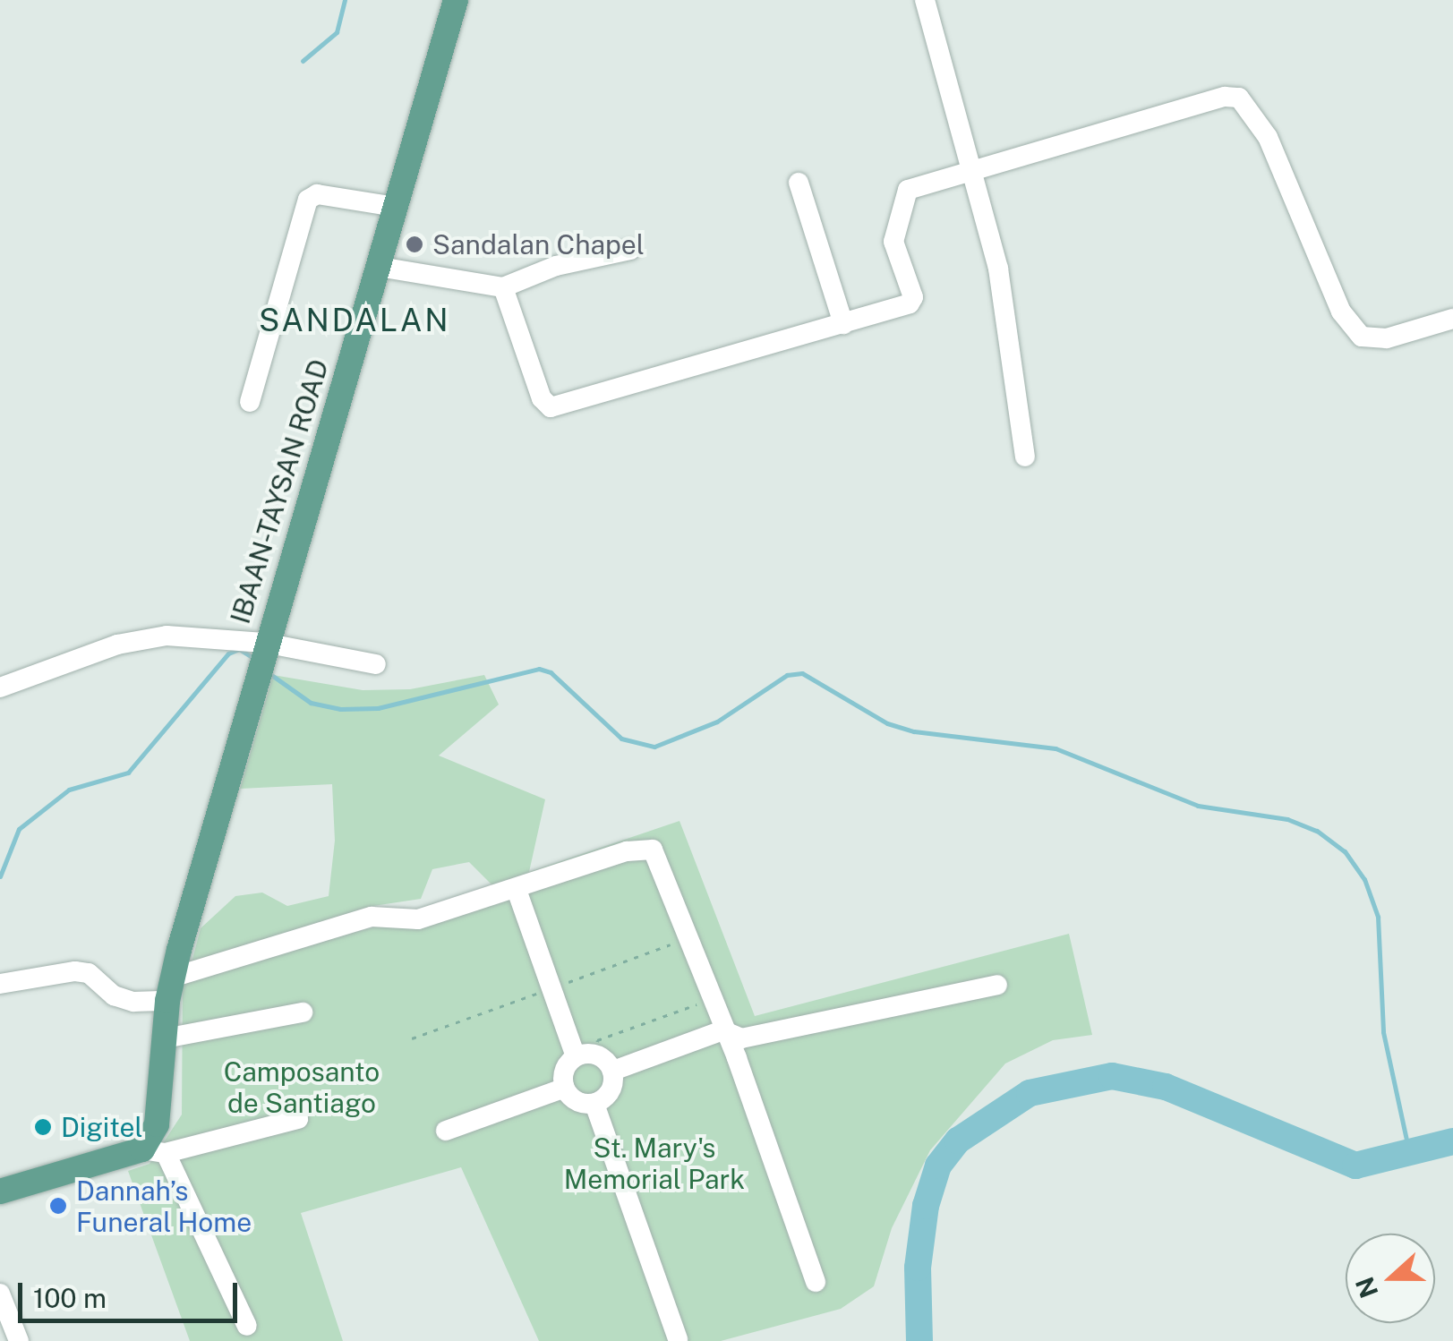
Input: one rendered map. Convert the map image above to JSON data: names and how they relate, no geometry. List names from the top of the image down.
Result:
{
  "streets": {
    "main road": ["IBAAN-TAYSAN ROAD"]
  },
  "districts": ["SANDALAN"],
  "parks": ["Camposanto de Santiago", "St. Mary's Memorial Park"],
  "places": ["Sandalan Chapel", "Digitel", "Dannah’s Funeral Home"],
  "scale_bar": "100 m",
  "north": "left"
}
